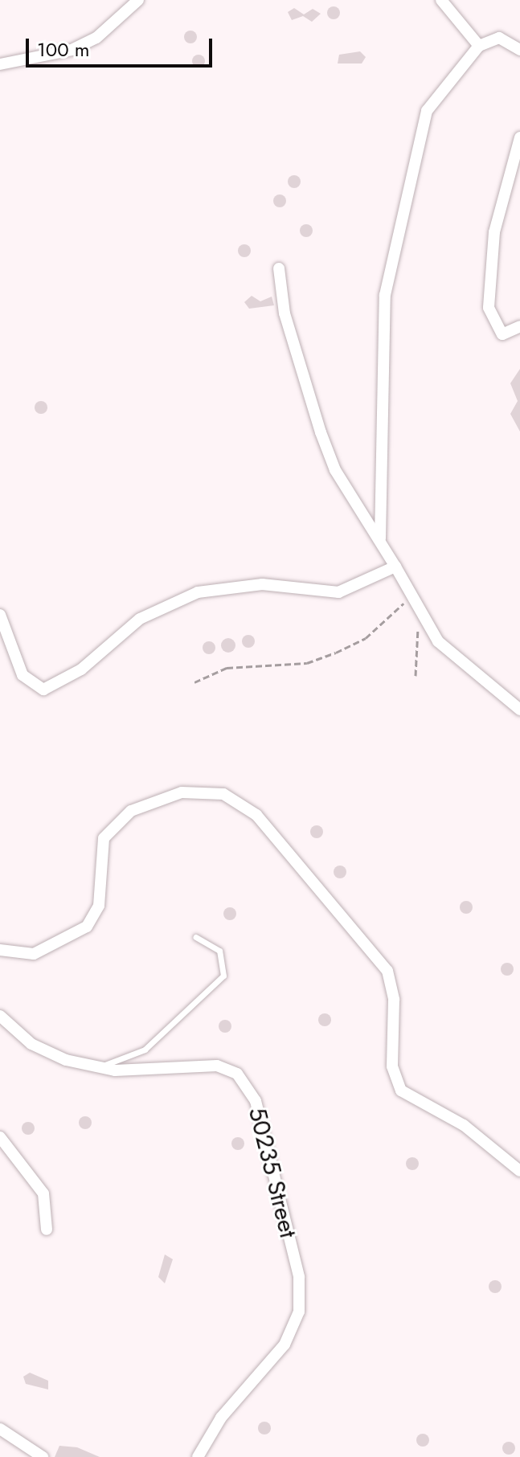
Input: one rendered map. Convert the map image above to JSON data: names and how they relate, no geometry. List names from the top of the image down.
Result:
{
  "streets": {
    "street": ["50235 Street"]
  },
  "scale_bar": "100 m"
}
